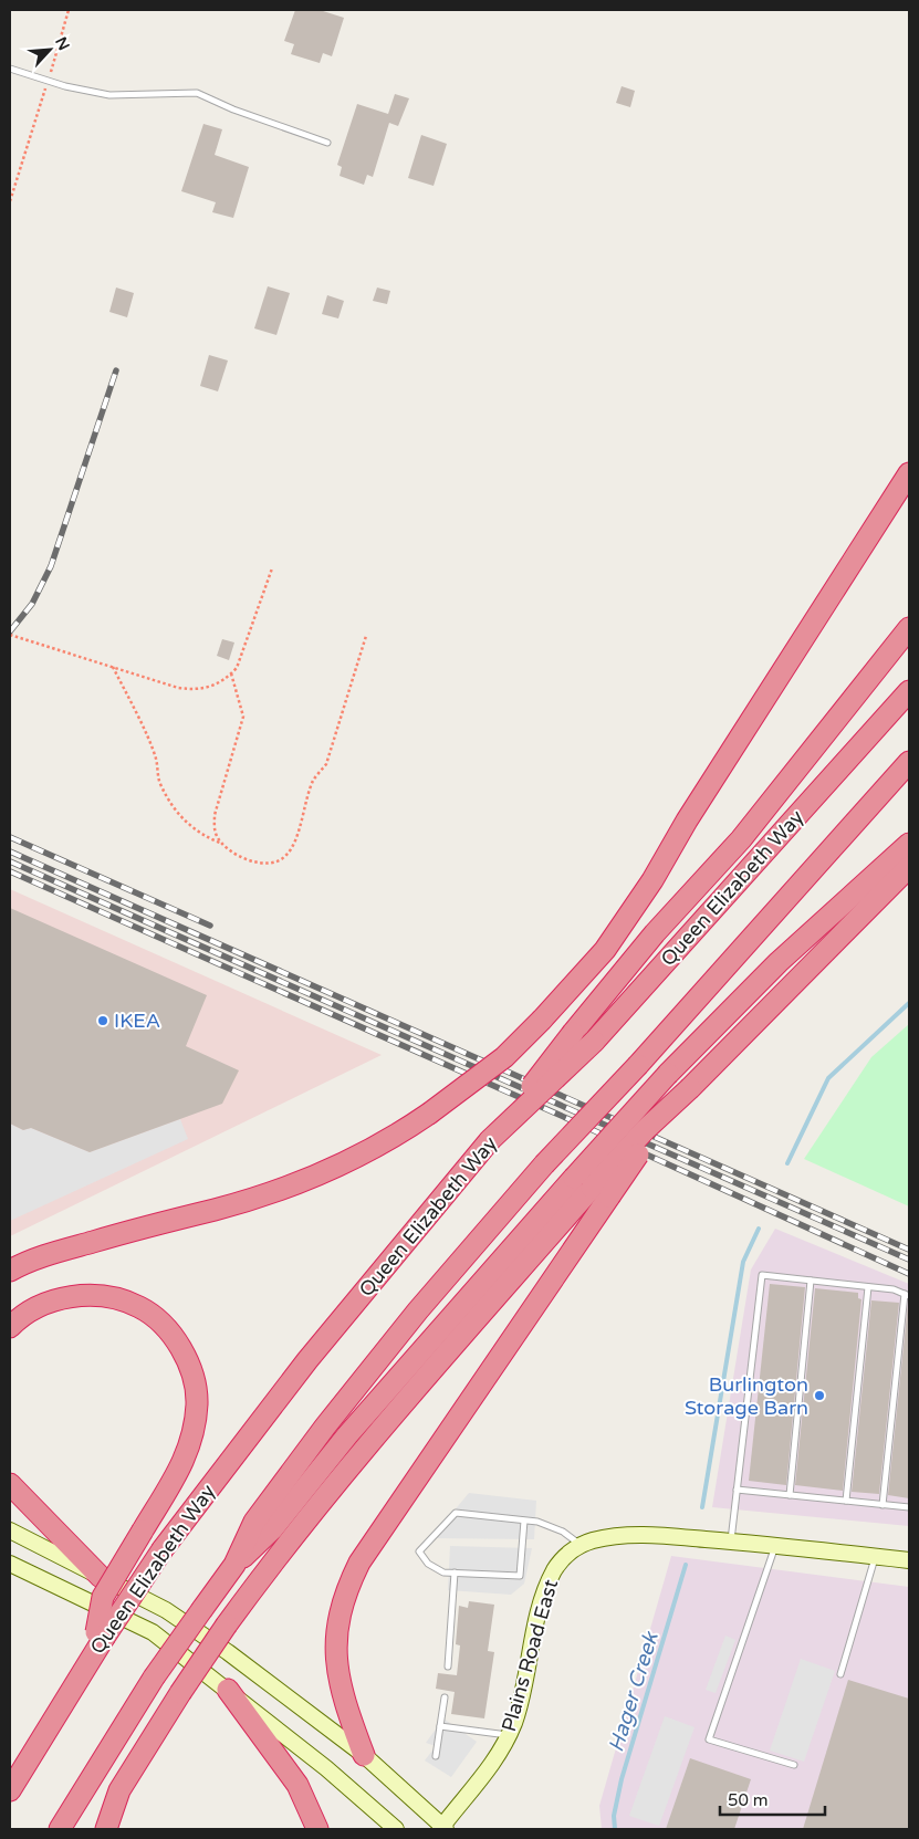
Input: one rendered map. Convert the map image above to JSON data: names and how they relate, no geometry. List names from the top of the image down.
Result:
{
  "streets": {
    "highway": ["Queen Elizabeth Way"],
    "main road": ["Plains Road East"]
  },
  "water": ["Hager Creek"],
  "places": ["IKEA", "Burlington Storage Barn"],
  "scale_bar": "50 m",
  "north": "top right"
}
